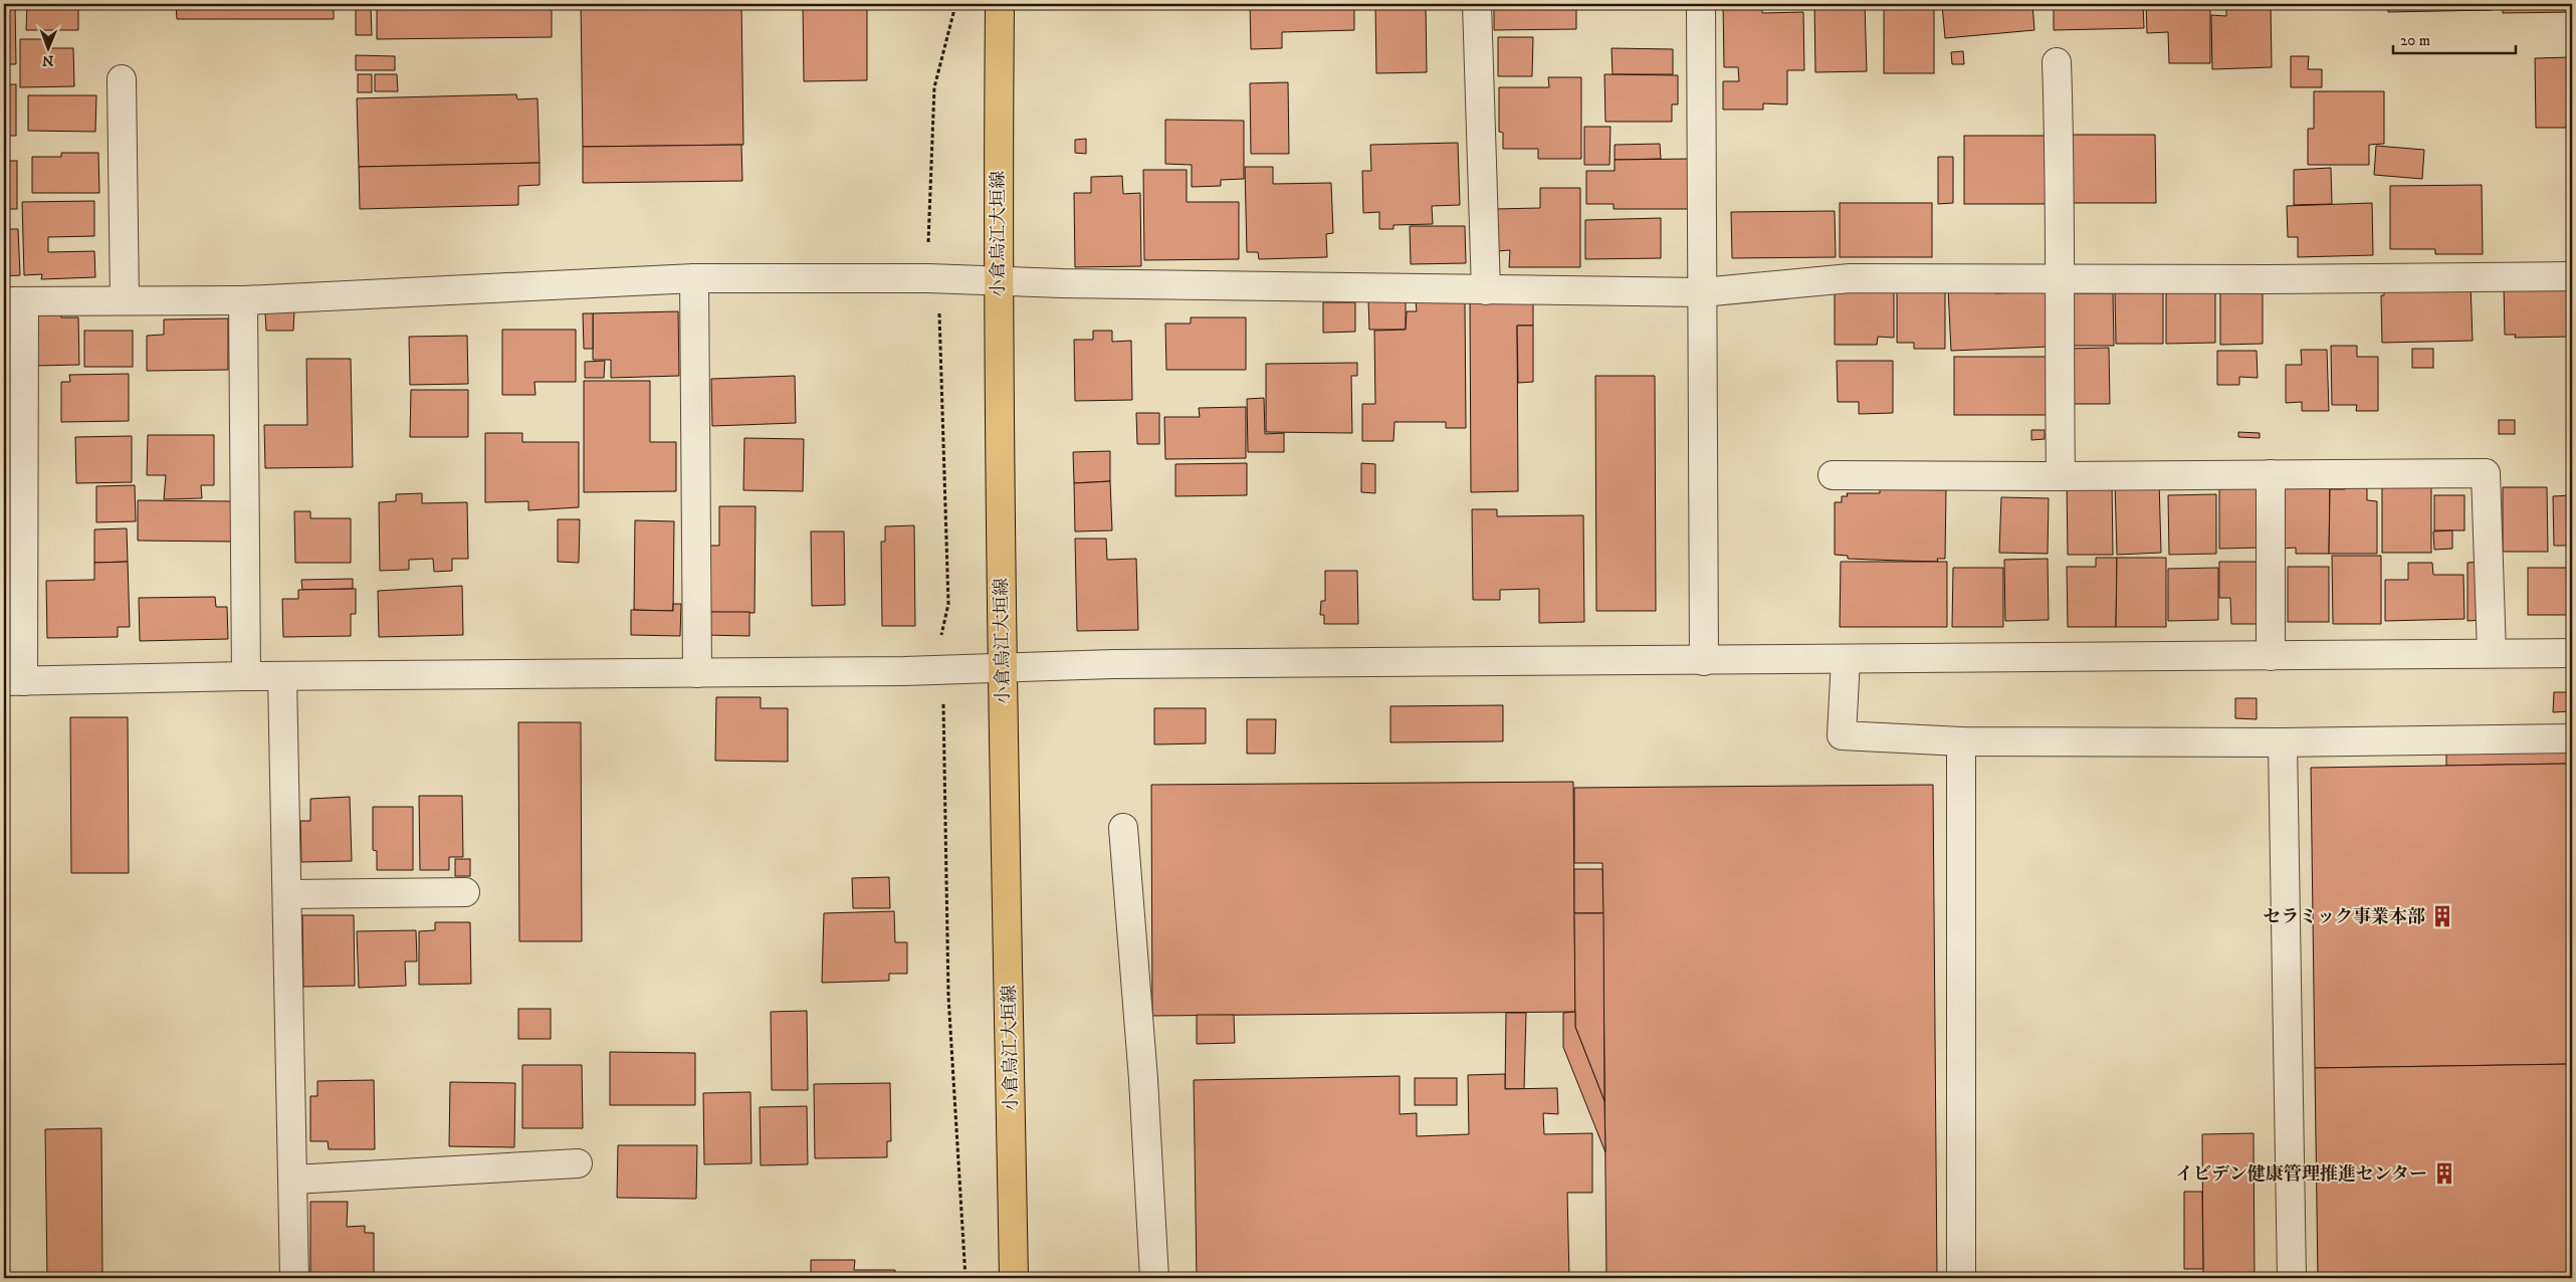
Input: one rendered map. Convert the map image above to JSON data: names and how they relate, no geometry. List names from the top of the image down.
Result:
{
  "streets": {
    "main road": ["小倉烏江大垣線"]
  },
  "places": {
    "building": ["セラミック事業本部", "イビデン健康管理推進センター"]
  },
  "scale_bar": "20 m",
  "north": "bottom"
}
